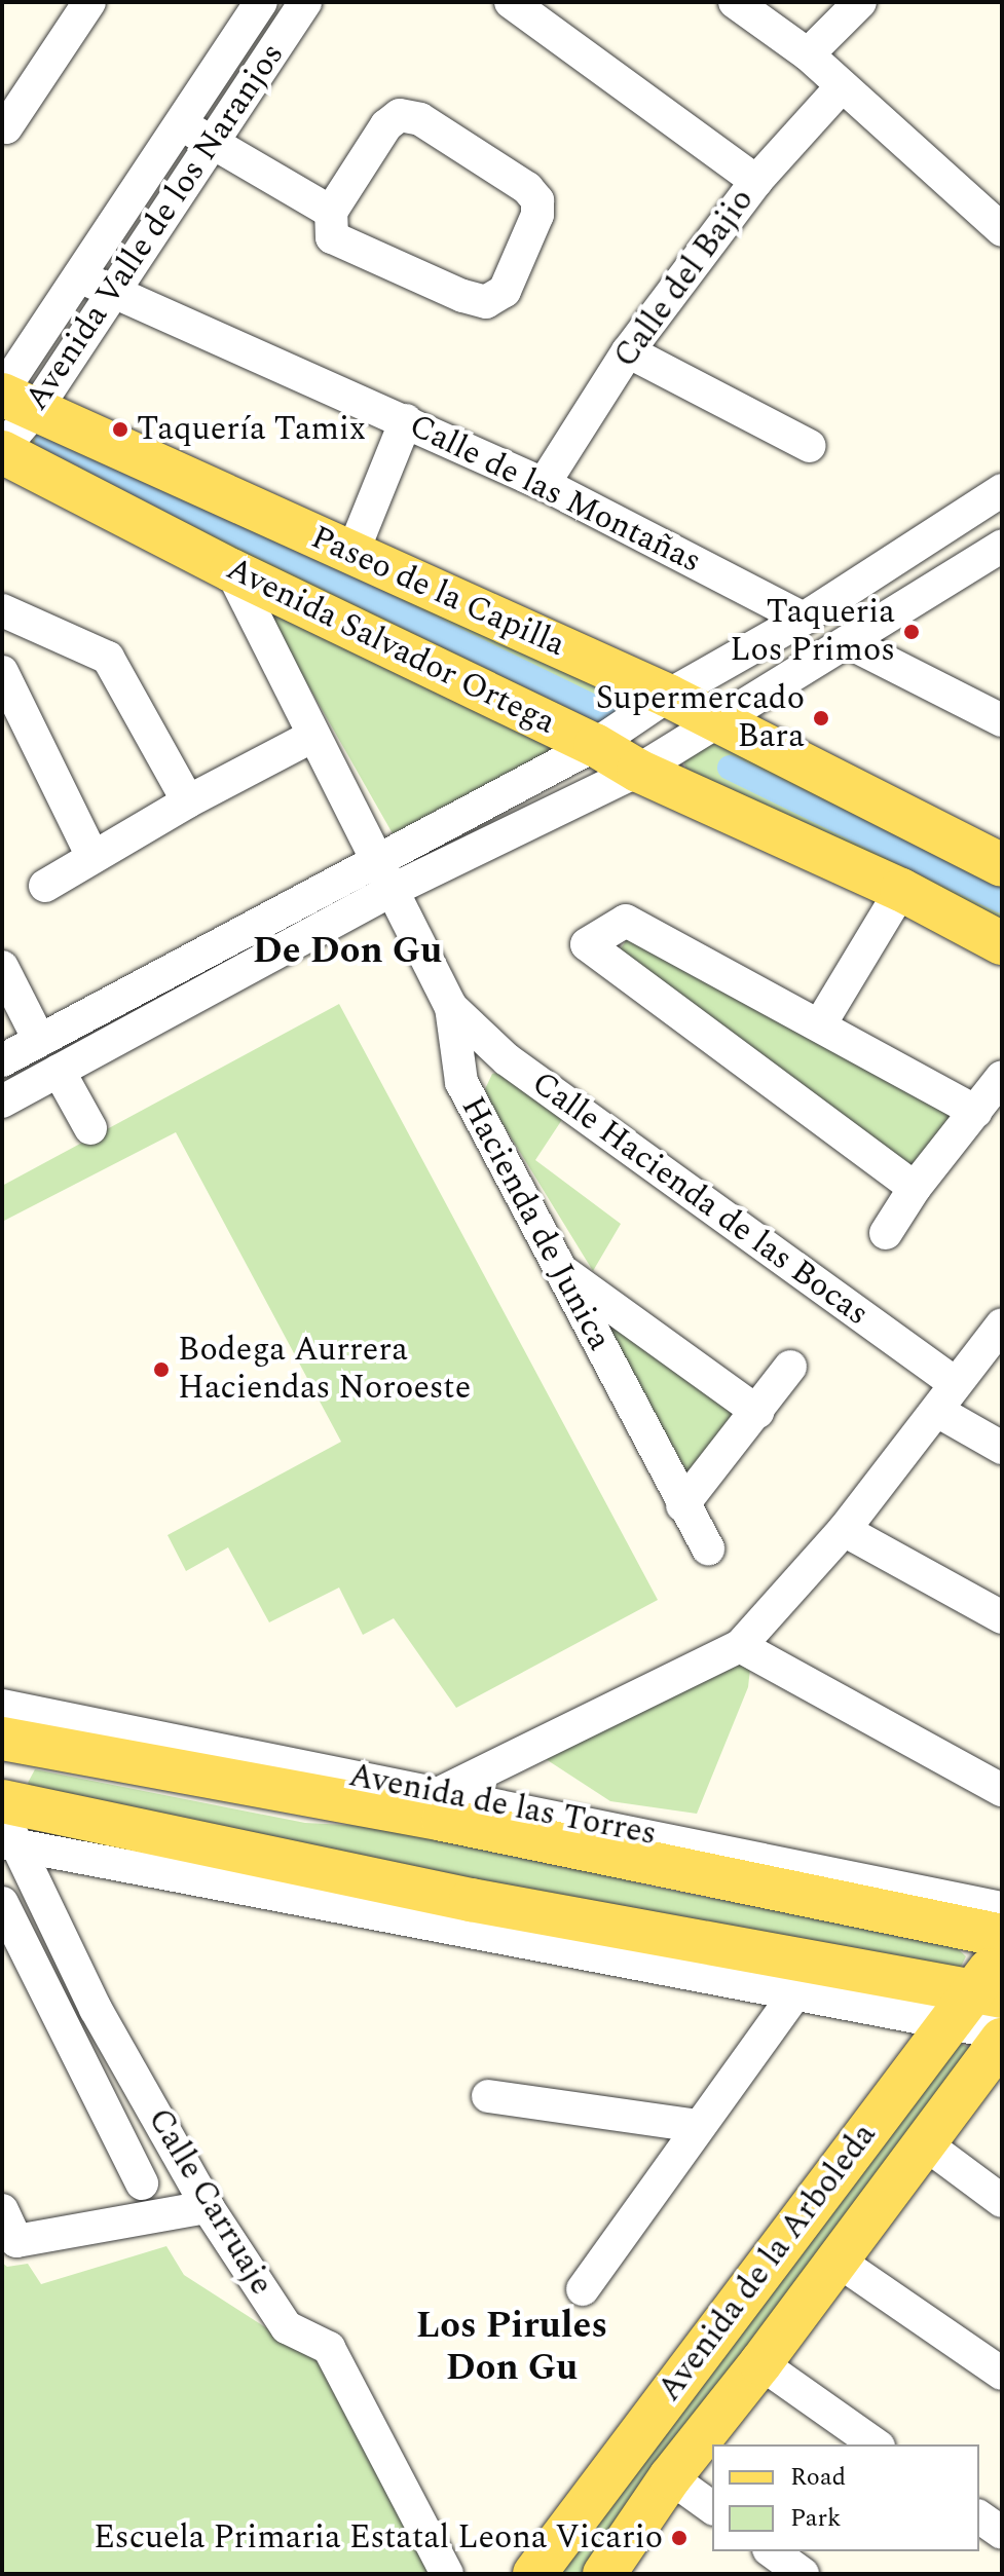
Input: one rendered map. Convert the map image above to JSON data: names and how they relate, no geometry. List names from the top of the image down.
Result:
{
  "streets": {
    "main road": [
      "Paseo de la Capilla",
      "Avenida Salvador Ortega",
      "Avenida de las Torres",
      "Avenida de la Arboleda"
    ],
    "street": [
      "Avenida Valle de los Naranjos",
      "Calle del Bajio",
      "Calle de las Montañas",
      "Calle Hacienda de las Bocas",
      "Hacienda de Junica",
      "Calle Carruaje"
    ]
  },
  "crossings": [
    ["Avenida Valle de los Naranjos", "Calle de las Montañas"],
    ["Avenida Valle de los Naranjos", "Paseo de la Capilla"],
    ["Avenida Valle de los Naranjos", "Avenida Salvador Ortega"],
    ["Calle del Bajio", "Calle de las Montañas"],
    ["Avenida Salvador Ortega", "Hacienda de Junica"],
    ["Calle Hacienda de las Bocas", "Hacienda de Junica"]
  ],
  "districts": ["De Don Gu", "Los Pirules Don Gu"],
  "places": [
    "Taquería Tamix",
    "Taqueria Los Primos",
    "Supermercado Bara",
    "Bodega Aurrera Haciendas Noroeste",
    "Escuela Primaria Estatal Leona Vicario"
  ],
  "legend": ["Road", "Park"]
}
